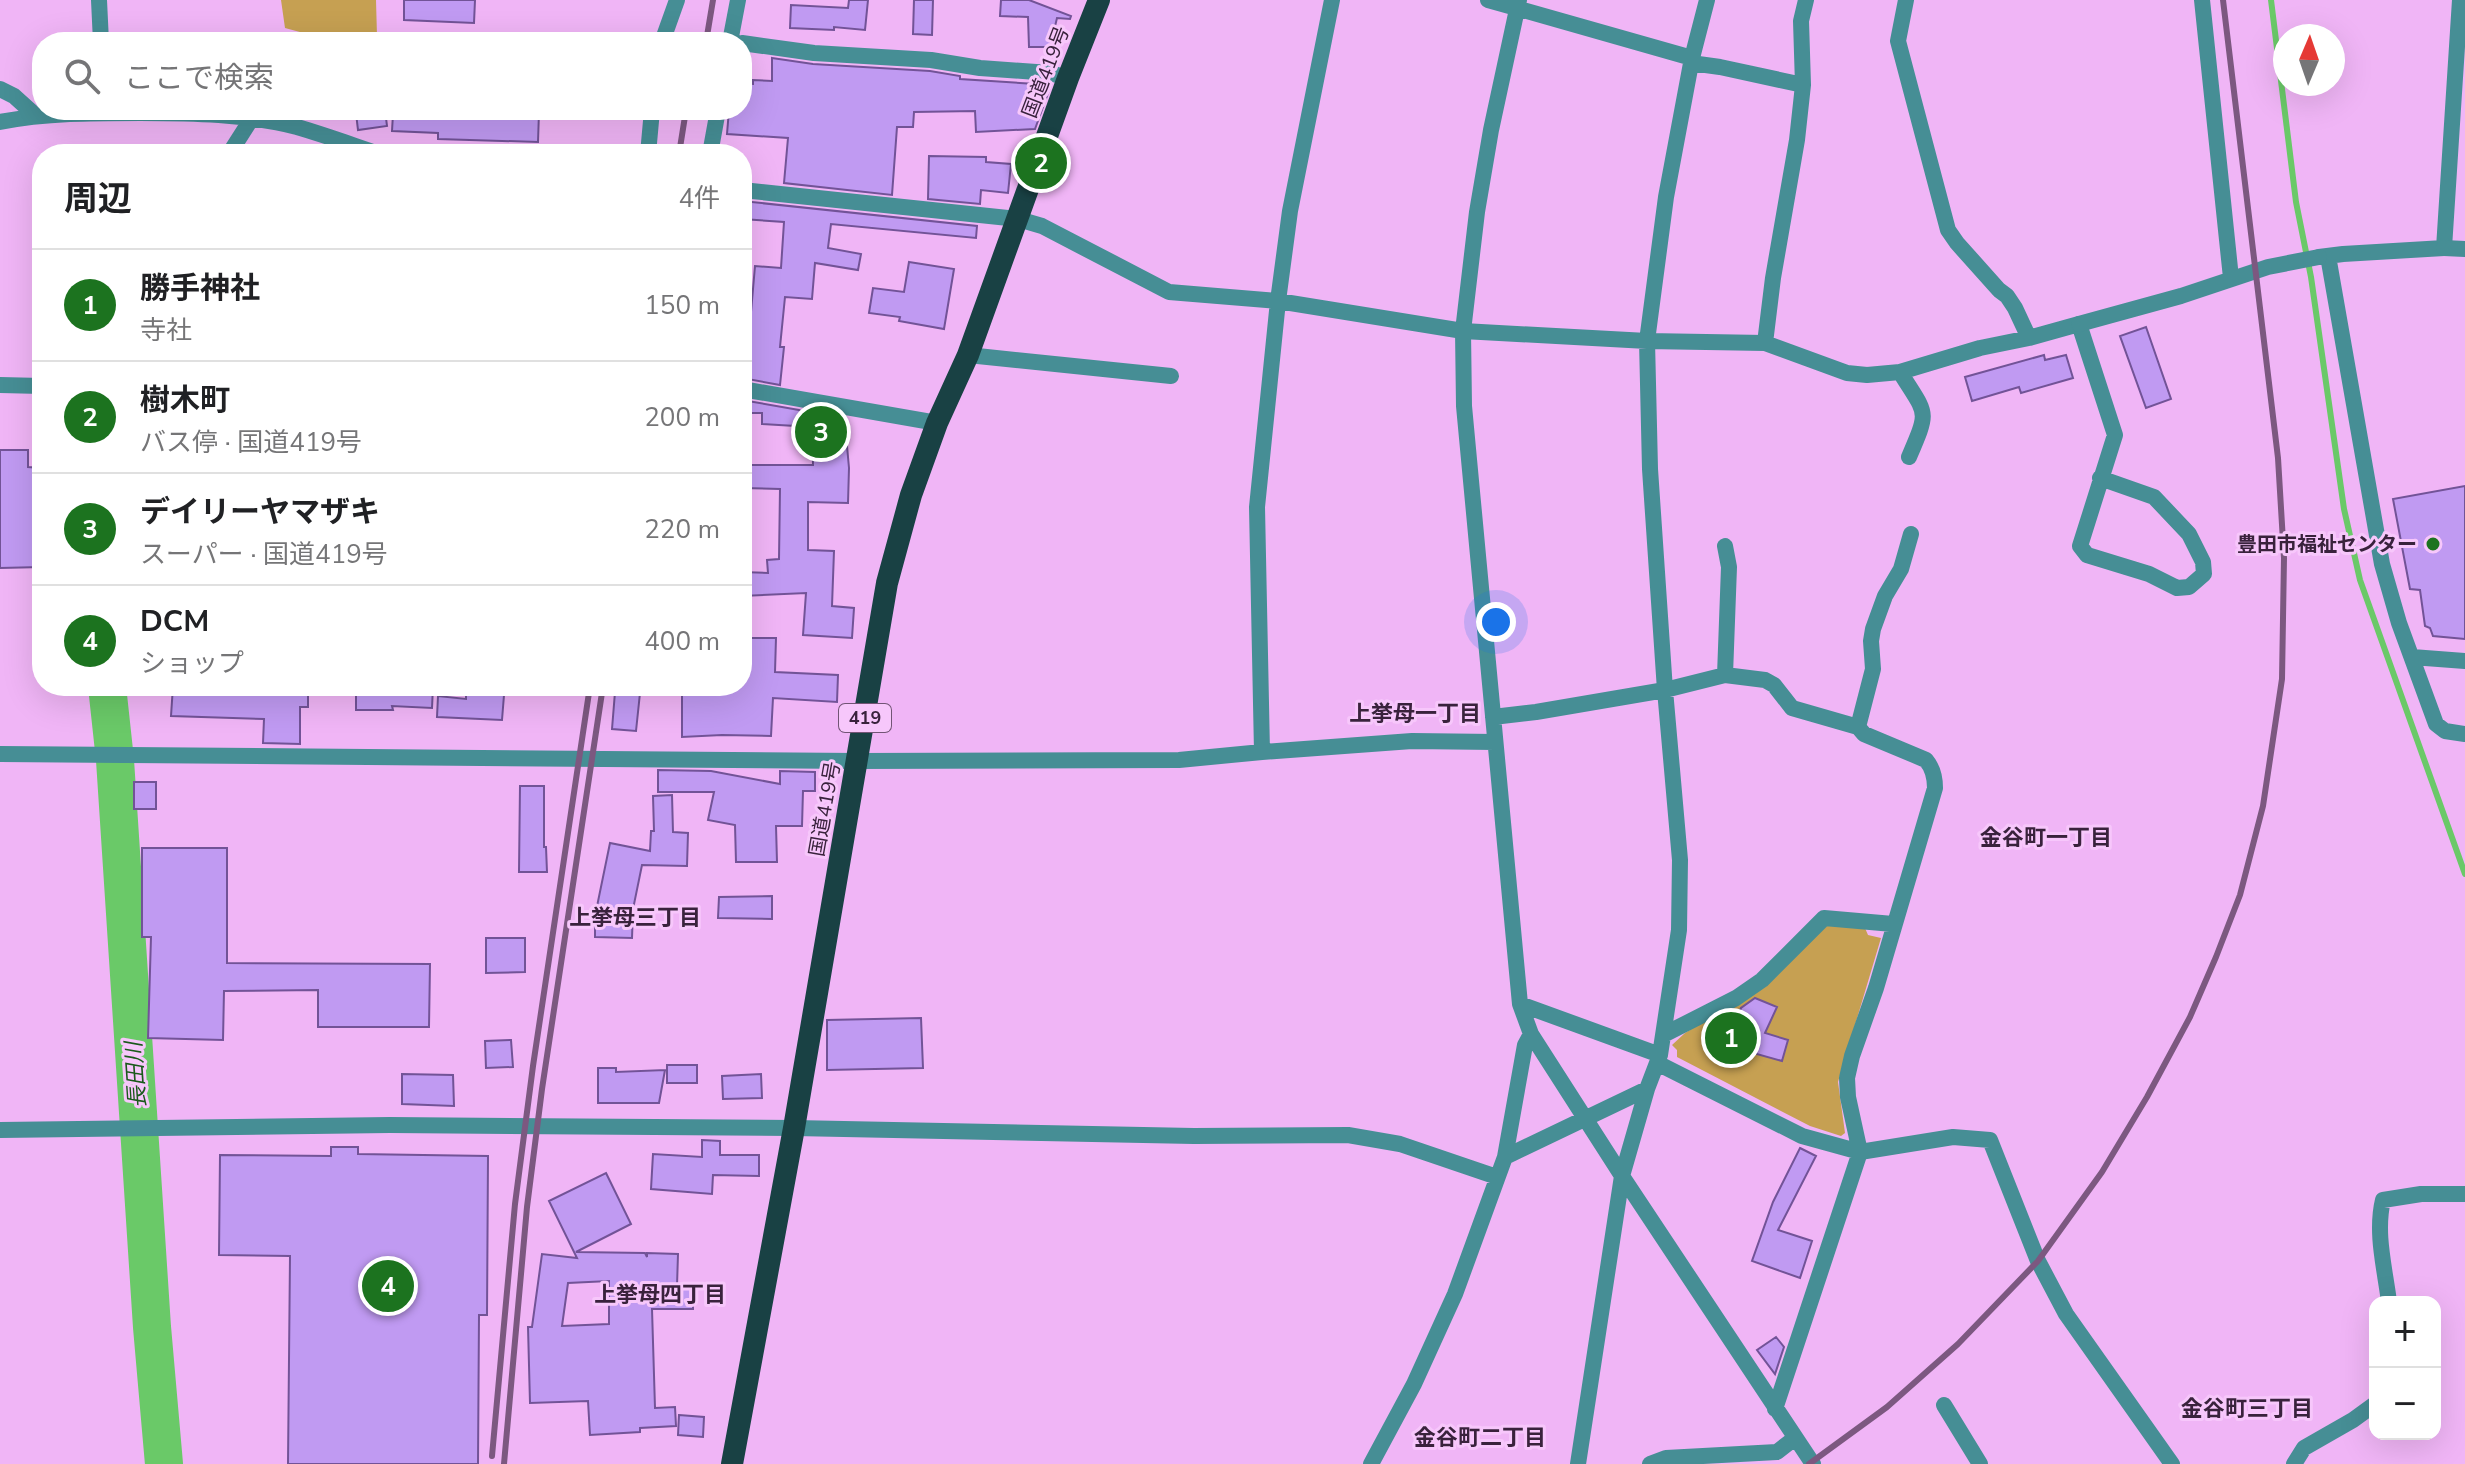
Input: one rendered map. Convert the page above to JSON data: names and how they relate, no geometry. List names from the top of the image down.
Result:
{
  "streets": {
    "highway": ["国道419号", "419"]
  },
  "districts": [
    "上挙母一丁目",
    "金谷町一丁目",
    "上挙母三丁目",
    "上挙母四丁目",
    "金谷町三丁目",
    "金谷町二丁目"
  ],
  "water": ["長田川"],
  "places": ["豊田市福祉センター"],
  "north": "top",
  "page": {
    "search": "ここで検索",
    "pins": [
      "2",
      "3",
      "1",
      "4"
    ],
    "heading": ["周辺", "4件"],
    "list": [
      {
        "mark": "1",
        "name": "勝手神社",
        "note": "寺社",
        "value": "150 m"
      },
      {
        "mark": "2",
        "name": "樹木町",
        "note": "バス停 · 国道419号",
        "value": "200 m"
      },
      {
        "mark": "3",
        "name": "デイリーヤマザキ",
        "note": "スーパー · 国道419号",
        "value": "220 m"
      },
      {
        "mark": "4",
        "name": "DCM",
        "note": "ショップ",
        "value": "400 m"
      }
    ],
    "map_buttons": ["+", "−"]
  }
}
